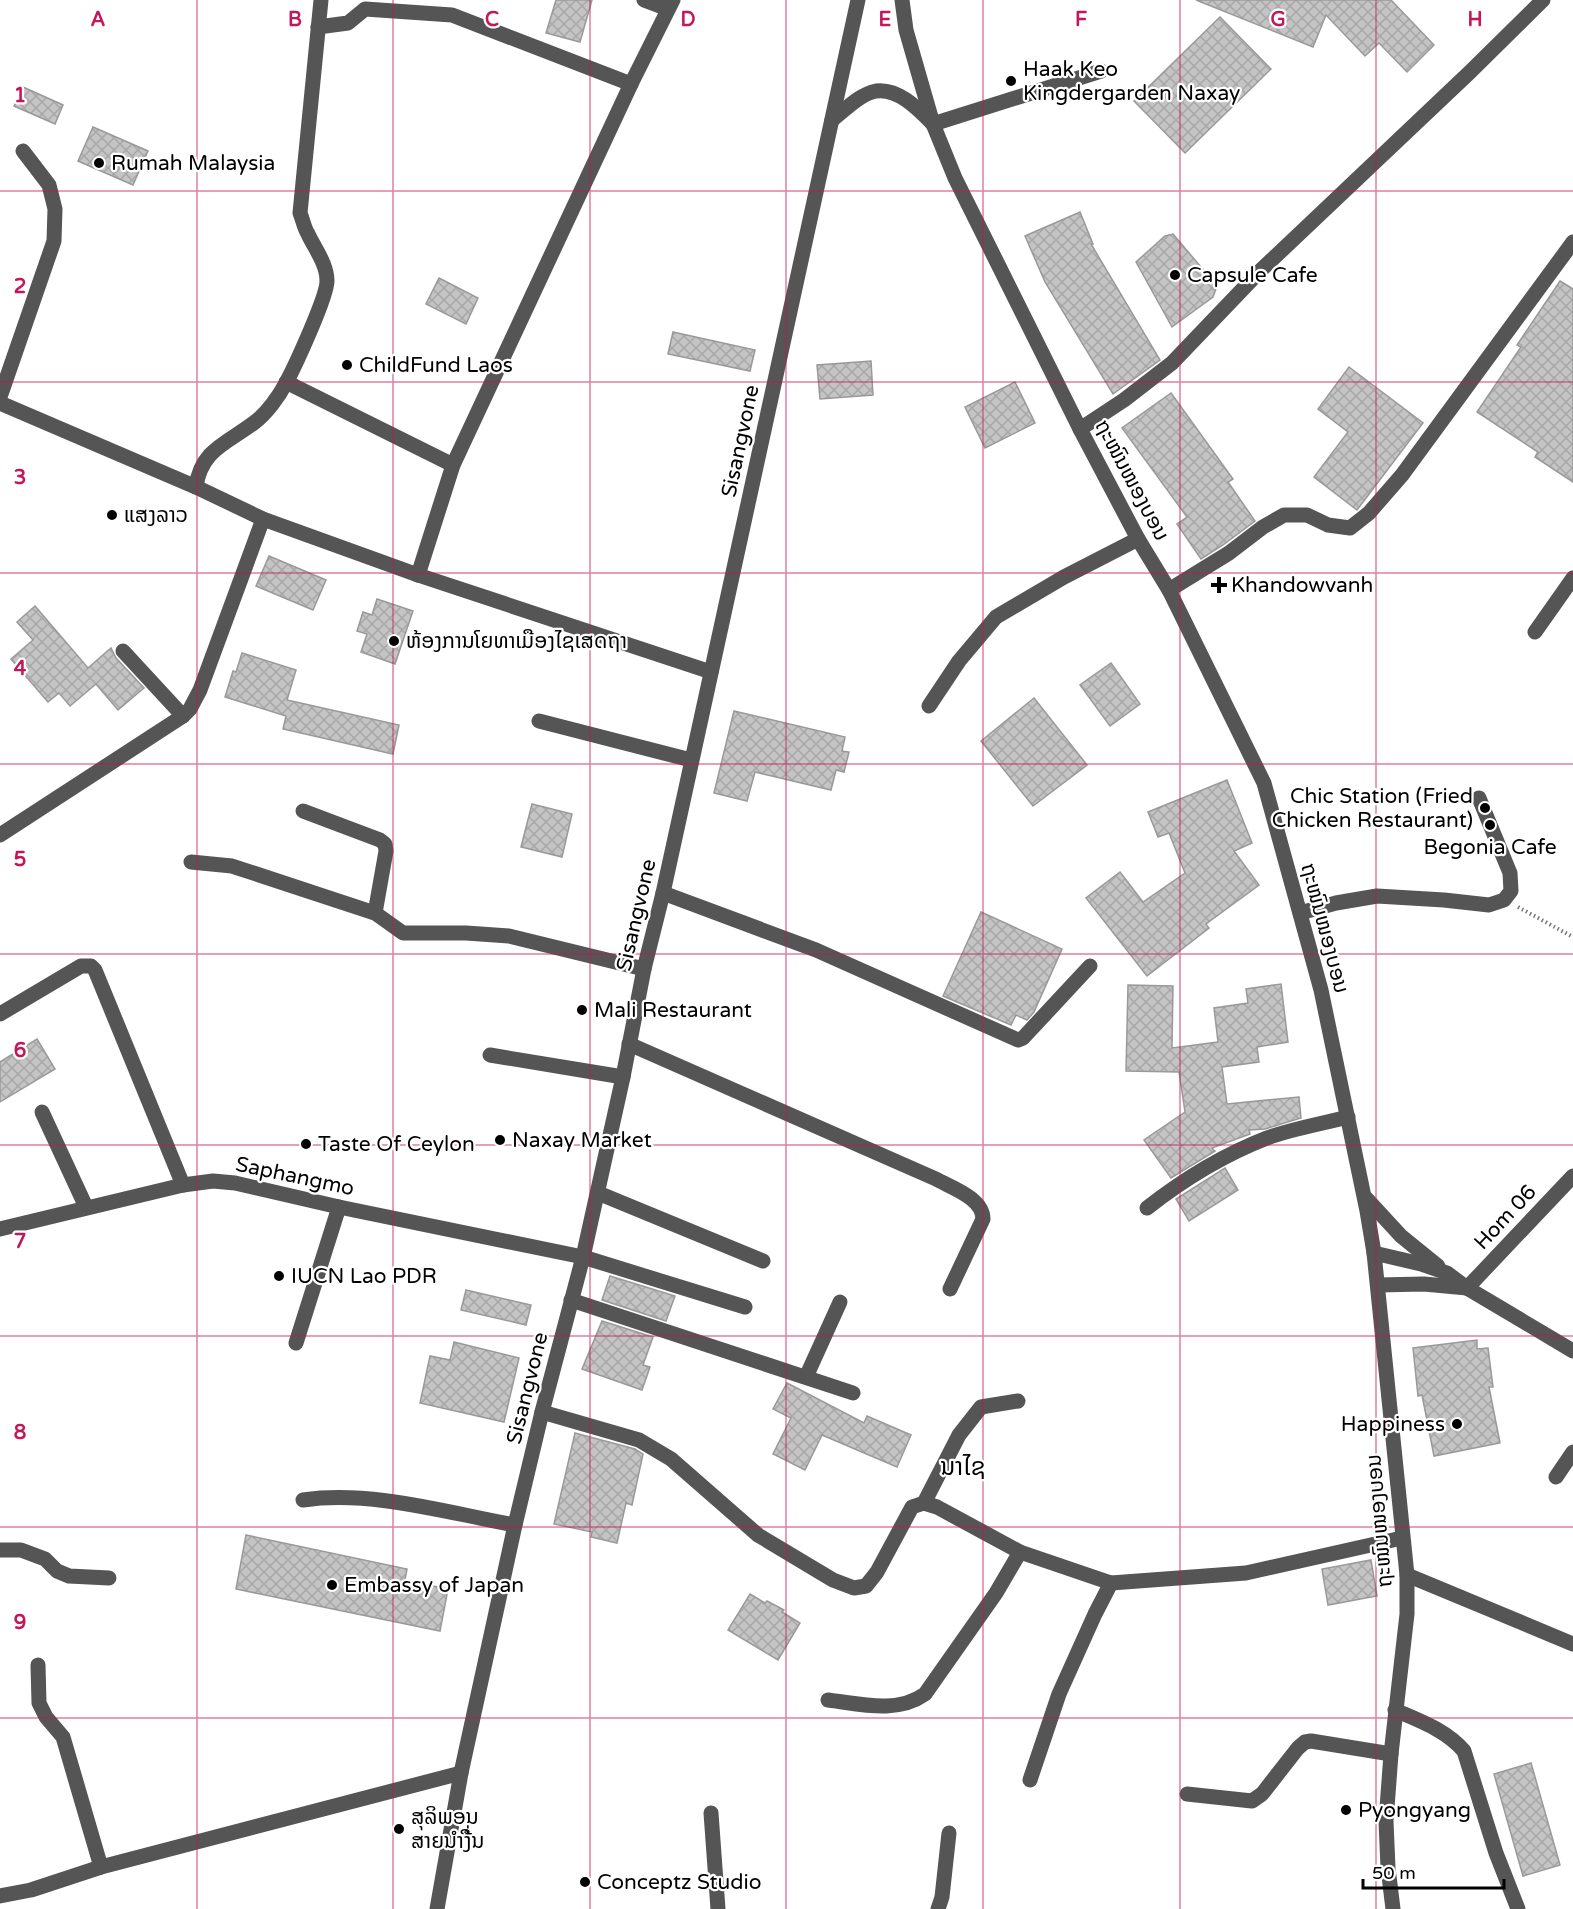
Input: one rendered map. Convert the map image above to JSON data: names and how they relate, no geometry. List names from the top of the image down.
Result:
{
  "streets": {
    "street": [
      "Sisangvone",
      "ຖະໜົນໜອງບອນ",
      "Saphangmo",
      "Hom 06"
    ]
  },
  "crossings": [
    ["Sisangvone", "Saphangmo"]
  ],
  "districts": ["ນາໄຊ"],
  "places": {
    "other": [
      "Haak Keo Kingdergarden Naxay",
      "Rumah Malaysia",
      "Capsule Cafe",
      "ChildFund Laos",
      "ແສງລາວ",
      "ຫ້ອງການໂຍທາເມືອງໄຊເສດຖາ",
      "Chic Station (Fried Chicken Restaurant)",
      "Begonia Cafe",
      "Mali Restaurant",
      "Naxay Market",
      "Taste Of Ceylon",
      "IUCN Lao PDR",
      "Happiness",
      "Embassy of Japan",
      "Pyongyang",
      "ສຸລິພອນ ສາຍນຳ້ງື່ນ",
      "Conceptz Studio"
    ],
    "health": ["Khandowvanh"]
  },
  "scale_bar": "50 m",
  "grid": {
    "columns": [
      "A",
      "B",
      "C",
      "D",
      "E",
      "F",
      "G",
      "H"
    ],
    "rows": [
      "1",
      "2",
      "3",
      "4",
      "5",
      "6",
      "7",
      "8",
      "9"
    ]
  }
}
